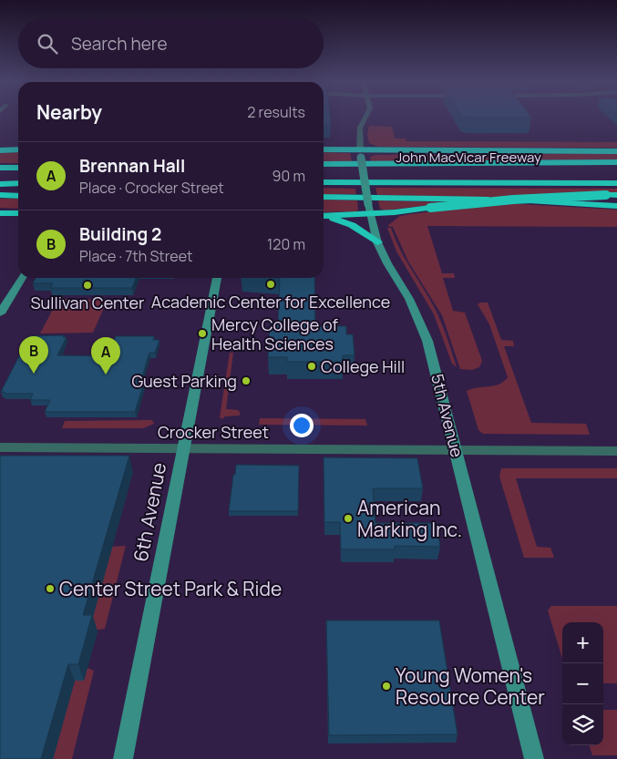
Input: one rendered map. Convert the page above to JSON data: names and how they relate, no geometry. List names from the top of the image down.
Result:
{
  "streets": {
    "highway": ["John MacVicar Freeway"],
    "street": ["5th Avenue", "Crocker Street", "6th Avenue"]
  },
  "crossings": [
    ["5th Avenue", "Crocker Street"],
    ["Crocker Street", "6th Avenue"]
  ],
  "places": [
    "Academic Center for Excellence",
    "Sullivan Center",
    "Mercy College of Health Sciences",
    "College Hill",
    "Guest Parking",
    "American Marking Inc.",
    "Center Street Park & Ride",
    "Young Women's Resource Center"
  ],
  "page": {
    "search": "Search here",
    "heading": ["Nearby", "2 results"],
    "list": [
      {
        "mark": "A",
        "name": "Brennan Hall",
        "note": "Place · Crocker Street",
        "value": "90 m"
      },
      {
        "mark": "B",
        "name": "Building 2",
        "note": "Place · 7th Street",
        "value": "120 m"
      }
    ],
    "pins": ["B", "A"],
    "map_buttons": ["+", "−"]
  }
}
